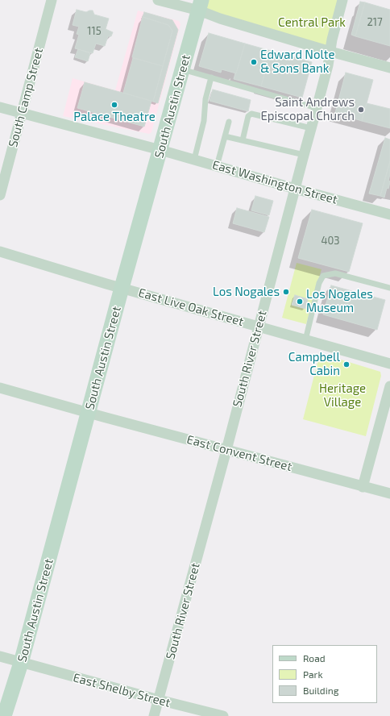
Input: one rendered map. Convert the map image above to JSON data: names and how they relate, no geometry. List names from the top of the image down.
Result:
{
  "streets": {
    "main road": ["South Austin Street"],
    "street": [
      "South Camp Street",
      "East Washington Street",
      "East Live Oak Street",
      "South River Street",
      "East Convent Street",
      "East Shelby Street"
    ]
  },
  "crossings": [
    ["South Camp Street", "East Washington Street"],
    ["South Austin Street", "East Washington Street"],
    ["South Austin Street", "East Live Oak Street"],
    ["South Austin Street", "East Convent Street"],
    ["South Austin Street", "East Shelby Street"],
    ["East Washington Street", "South River Street"],
    ["East Live Oak Street", "South River Street"],
    ["South River Street", "East Convent Street"],
    ["South River Street", "East Shelby Street"]
  ],
  "parks": ["Central Park", "Heritage Village"],
  "places": [
    "Edward Nolte & Sons Bank",
    "Palace Theatre",
    "Saint Andrews Episcopal Church",
    "Los Nogales",
    "Los Nogales Museum",
    "Campbell Cabin"
  ],
  "house_numbers": ["217", "115", "403"],
  "legend": ["Road", "Park", "Building"]
}
